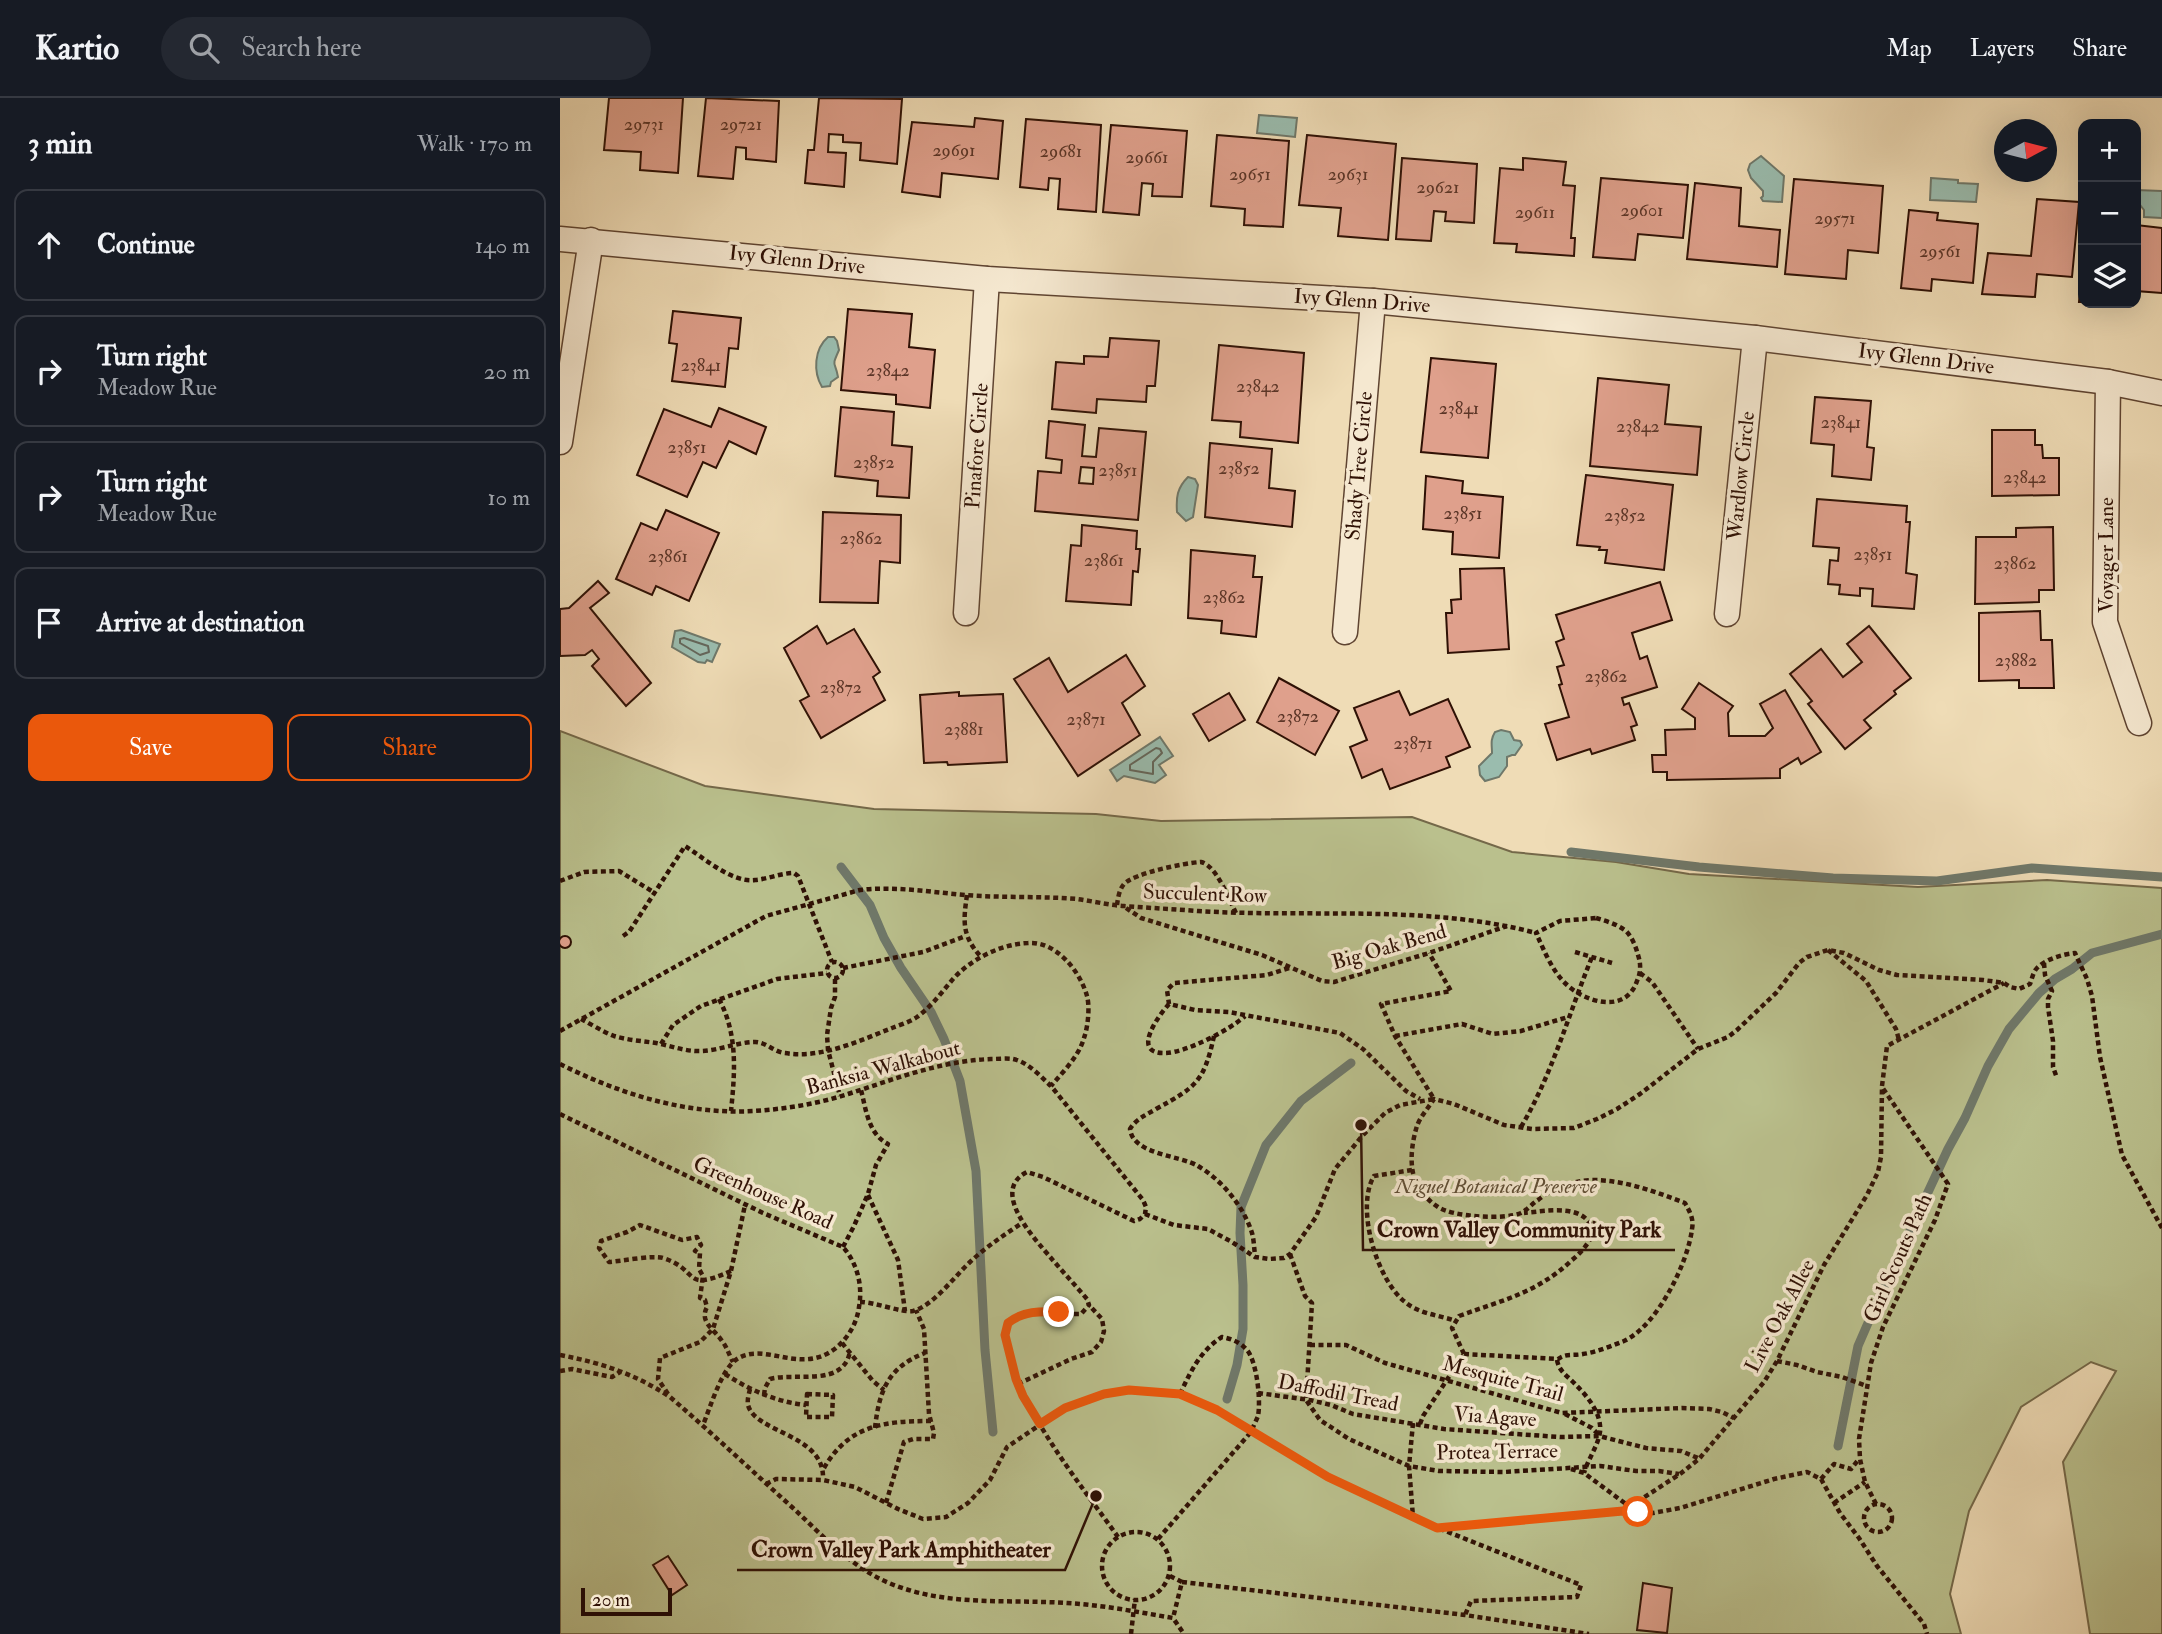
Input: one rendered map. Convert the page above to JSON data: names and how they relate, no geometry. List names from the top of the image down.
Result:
{
  "streets": {
    "street": [
      "Ivy Glenn Drive",
      "Pinafore Circle",
      "Shady Tree Circle",
      "Wardlow Circle",
      "Voyager Lane"
    ],
    "path": [
      "Succulent Row",
      "Big Oak Bend",
      "Banksia Walkabout",
      "Greenhouse Road",
      "Girl Scouts Path",
      "Live Oak Allee",
      "Mesquite Trail",
      "Daffodil Tread",
      "Via Agave",
      "Protea Terrace"
    ]
  },
  "crossings": [
    ["Ivy Glenn Drive", "Pinafore Circle"],
    ["Ivy Glenn Drive", "Shady Tree Circle"],
    ["Ivy Glenn Drive", "Wardlow Circle"],
    ["Ivy Glenn Drive", "Voyager Lane"],
    ["Succulent Row", "Big Oak Bend"],
    ["Girl Scouts Path", "Live Oak Allee"],
    ["Live Oak Allee", "Mesquite Trail"],
    ["Live Oak Allee", "Via Agave"],
    ["Live Oak Allee", "Protea Terrace"],
    ["Daffodil Tread", "Via Agave"],
    ["Daffodil Tread", "Protea Terrace"]
  ],
  "parks": ["Niguel Botanical Preserve"],
  "places": ["Crown Valley Community Park", "Crown Valley Park Amphitheater"],
  "house_numbers": [
    "29731",
    "29721",
    "29691",
    "29681",
    "29661",
    "29651",
    "29631",
    "29621",
    "29601",
    "29611",
    "29571",
    "29561",
    "23841",
    "23842",
    "23842",
    "23841",
    "23841",
    "23842",
    "23851",
    "23852",
    "23852",
    "23851",
    "23842",
    "23851",
    "23852",
    "23862",
    "23851",
    "23861",
    "23861",
    "23862",
    "23862",
    "23882",
    "23862",
    "23872",
    "23872",
    "23871",
    "23881",
    "23871"
  ],
  "scale_bar": "20 m",
  "north": "right",
  "page": {
    "header": "Kartio",
    "search": "Search here",
    "nav": ["Map", "Layers", "Share"],
    "heading": ["3 min", "Walk · 170 m"],
    "map_buttons": ["+", "−"],
    "list": [
      ["Continue", "140 m"],
      ["Turn right", "Meadow Rue", "20 m"],
      ["Turn right", "Meadow Rue", "10 m"],
      "Arrive at destination"
    ],
    "buttons": ["Save", "Share"],
    "scale": "20 m"
  }
}
